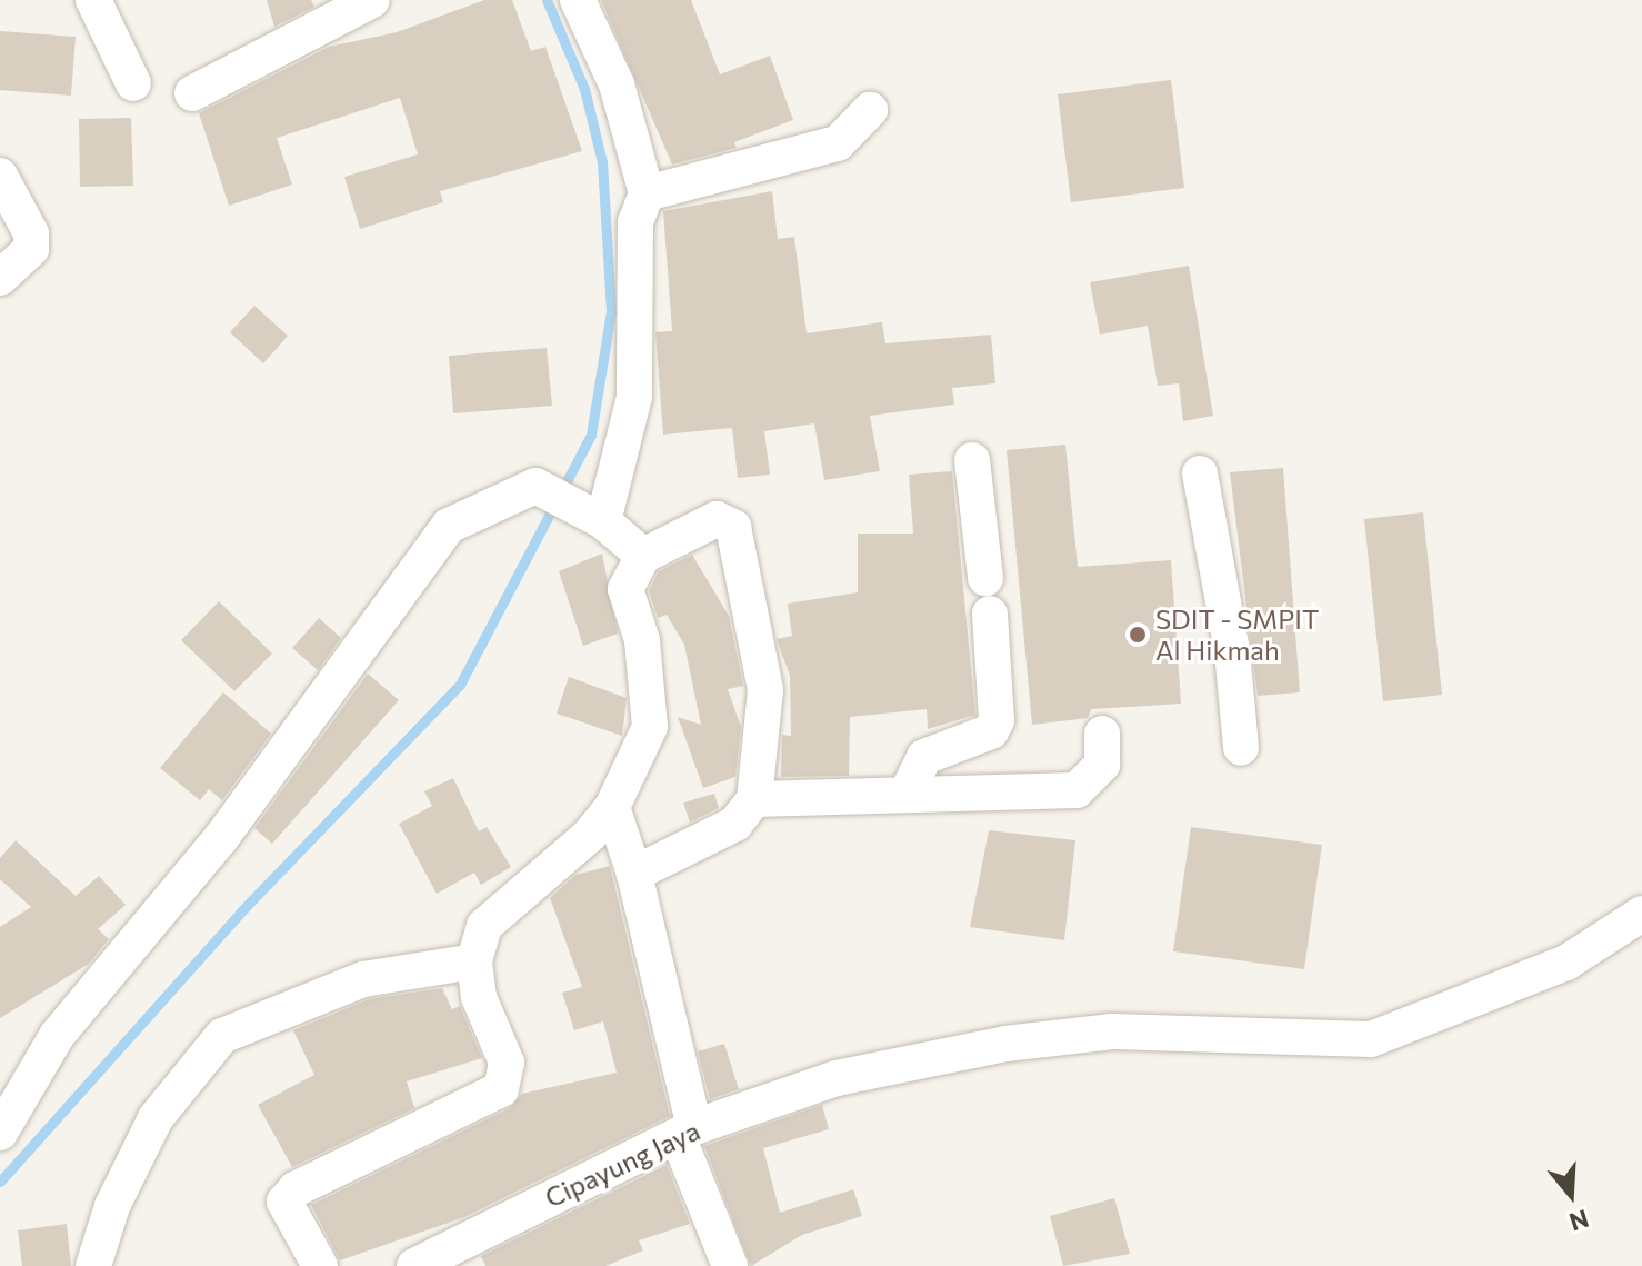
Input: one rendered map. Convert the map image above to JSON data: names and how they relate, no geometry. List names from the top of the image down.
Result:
{
  "streets": {
    "street": ["Cipayung Jaya"]
  },
  "places": ["SDIT - SMPIT Al Hikmah"],
  "north": "bottom"
}
